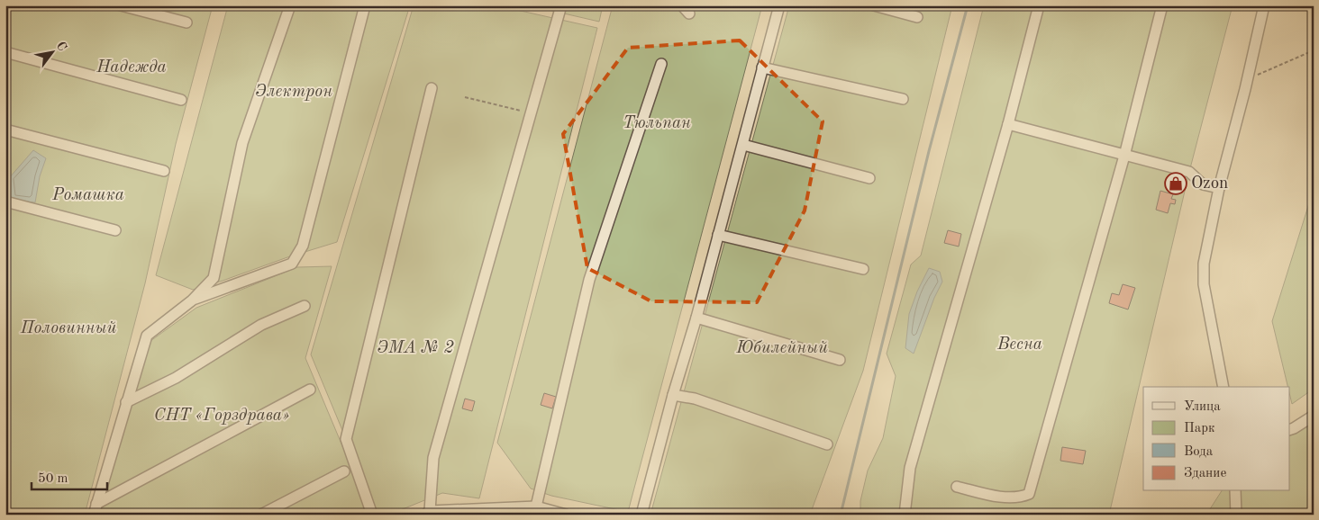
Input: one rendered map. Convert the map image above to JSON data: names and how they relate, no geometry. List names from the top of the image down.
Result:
{
  "parks": [
    "Надежда",
    "Электрон",
    "Тюльпан",
    "Ромашка",
    "Половинный",
    "Весна",
    "ЭМА № 2",
    "Юбилейный",
    "СНТ «Горздрава»"
  ],
  "places": {
    "shop": ["Ozon"]
  },
  "legend": [
    "Улица",
    "Парк",
    "Вода",
    "Здание"
  ],
  "scale_bar": "50 m",
  "north": "top right"
}
